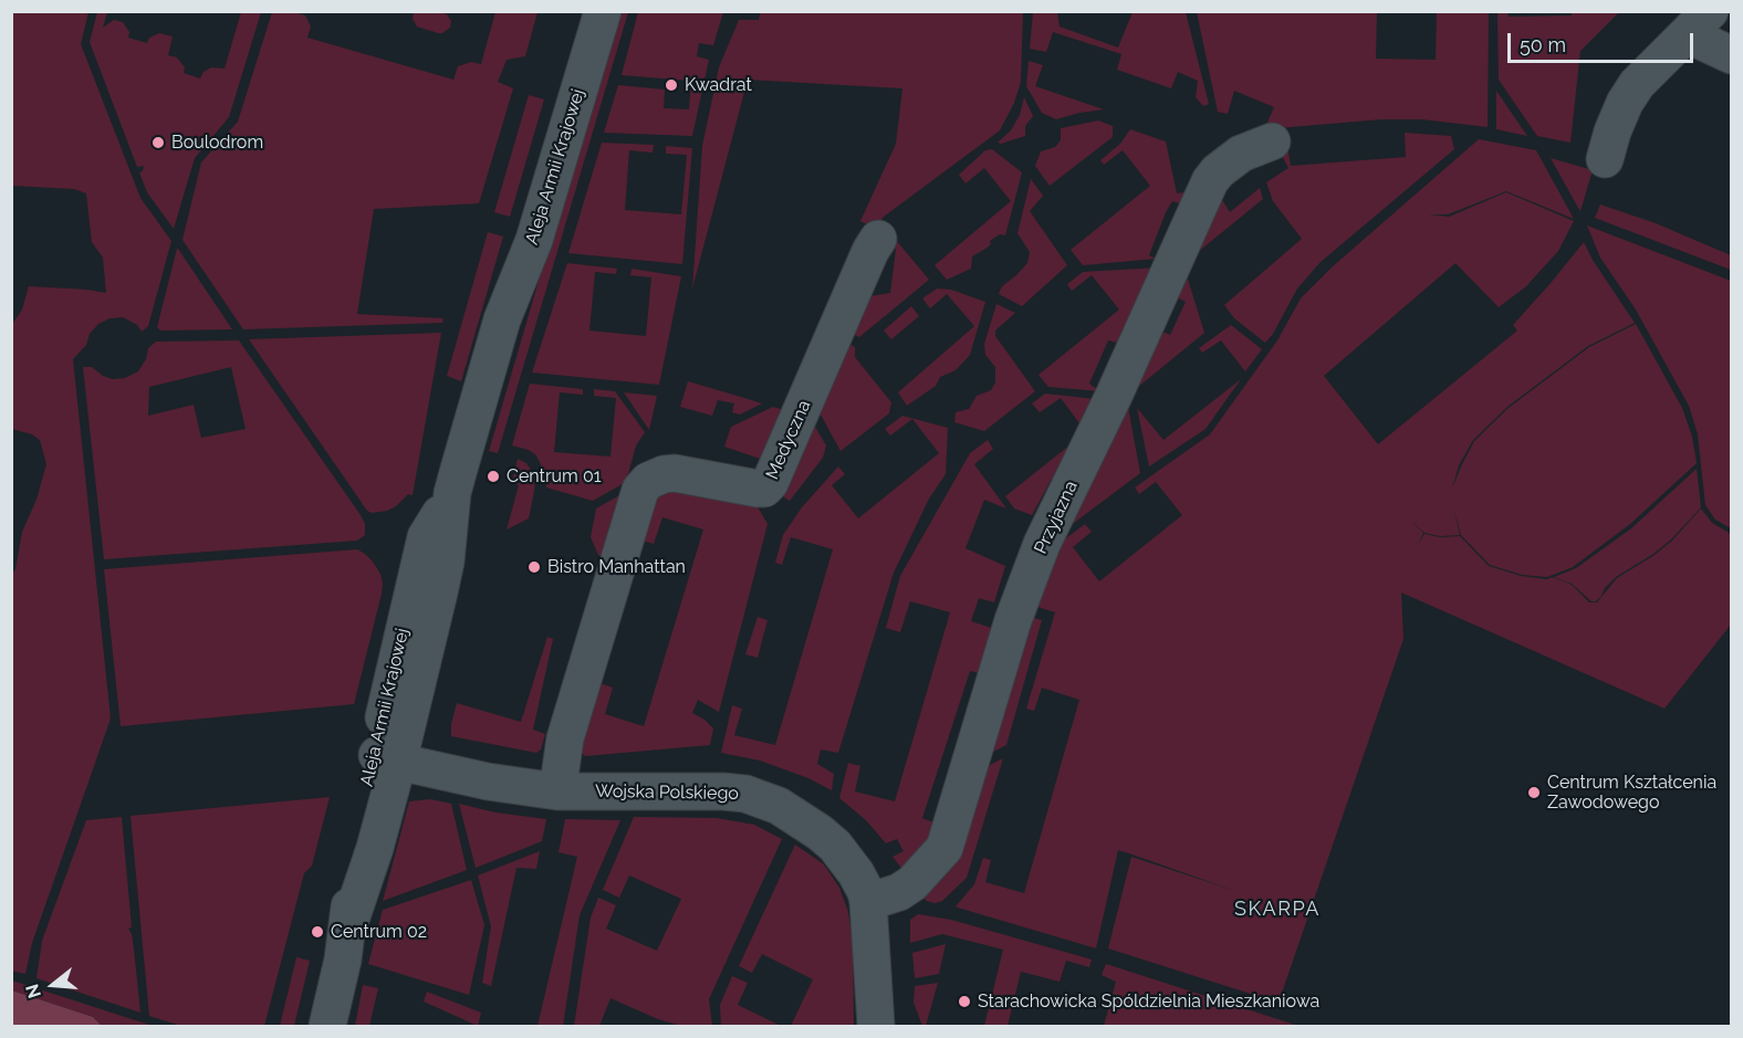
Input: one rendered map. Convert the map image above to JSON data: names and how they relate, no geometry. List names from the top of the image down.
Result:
{
  "streets": {
    "street": [
      "Aleja Armii Krajowej",
      "Medyczna",
      "Przyjazna",
      "Wojska Polskiego"
    ]
  },
  "crossings": [
    ["Aleja Armii Krajowej", "Wojska Polskiego"],
    ["Medyczna", "Wojska Polskiego"],
    ["Przyjazna", "Wojska Polskiego"]
  ],
  "districts": ["SKARPA"],
  "places": [
    "Kwadrat",
    "Boulodrom",
    "Centrum 01",
    "Bistro Manhattan",
    "Centrum Kształcenia Zawodowego",
    "Centrum 02",
    "Starachowicka Spóldzielnia Mieszkaniowa"
  ],
  "scale_bar": "50 m",
  "north": "left"
}
